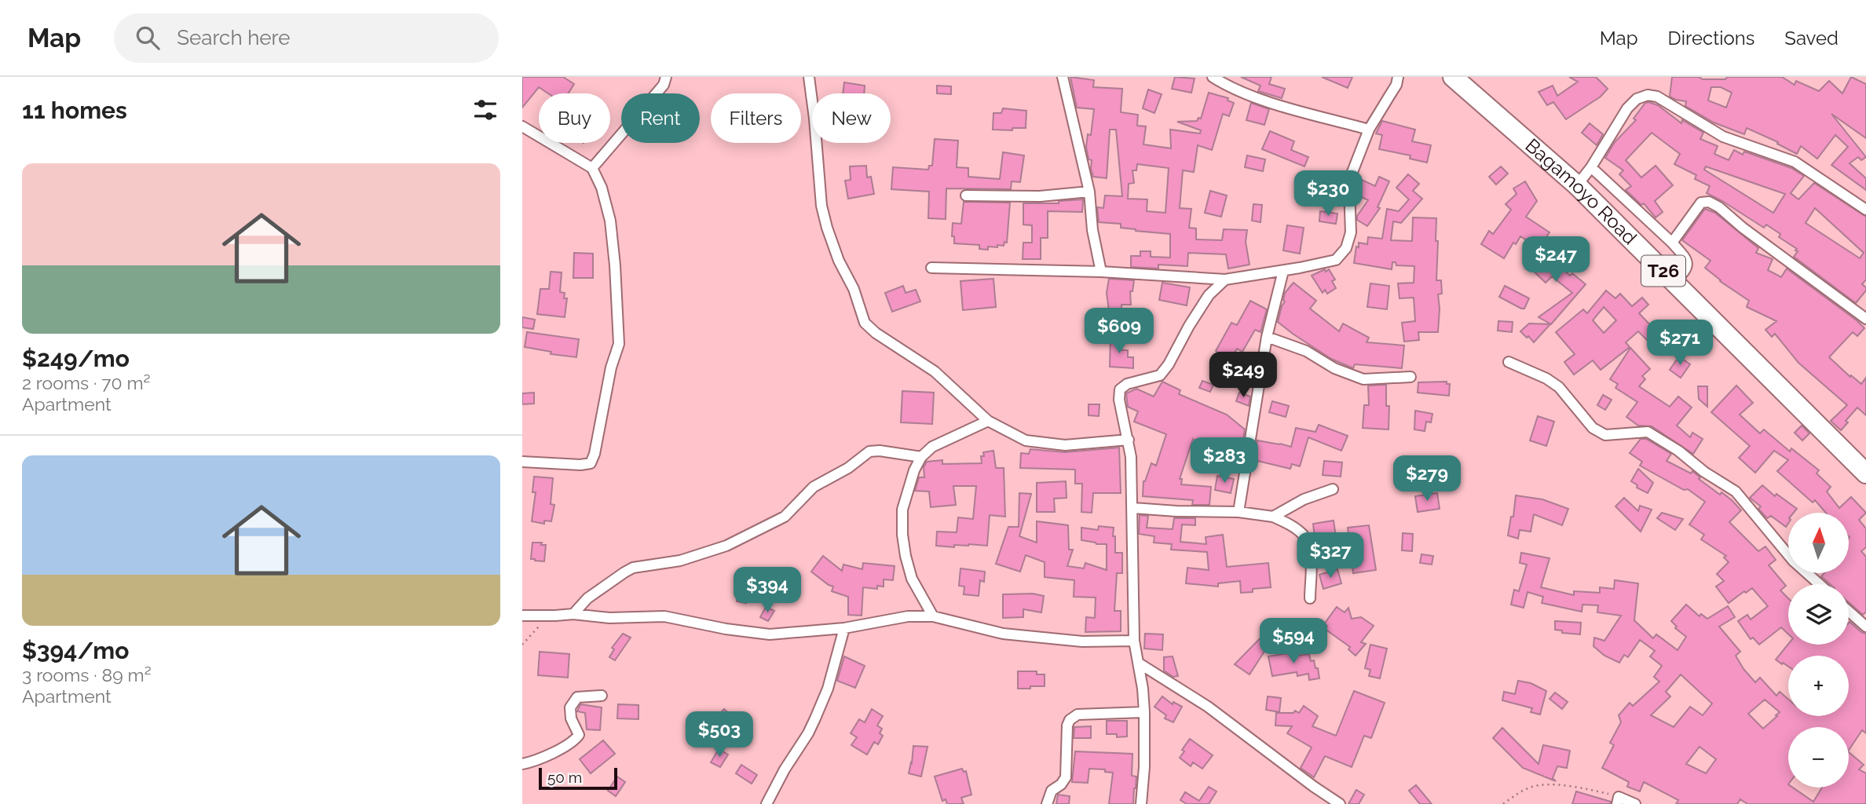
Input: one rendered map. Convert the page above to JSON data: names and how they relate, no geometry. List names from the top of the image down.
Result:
{
  "streets": {
    "highway": ["Bagamoyo Road", "T26"]
  },
  "scale_bar": "50 m",
  "north": "top",
  "page": {
    "header": "Map",
    "search": "Search here",
    "nav": ["Map", "Directions", "Saved"],
    "heading": "11 homes",
    "chip": [
      "Buy",
      "Rent",
      "Filters",
      "New"
    ],
    "list": [
      {
        "name": "$249/mo",
        "note": "2 rooms · 70 m² · Apartment"
      },
      {
        "name": "$394/mo",
        "note": "3 rooms · 89 m² · Apartment"
      }
    ],
    "price": [
      "$230",
      "$247",
      "$609",
      "$271",
      "$249",
      "$283",
      "$279",
      "$327",
      "$394",
      "$594",
      "$503"
    ],
    "map_buttons": ["+", "−"],
    "scale": "50 m"
  }
}
